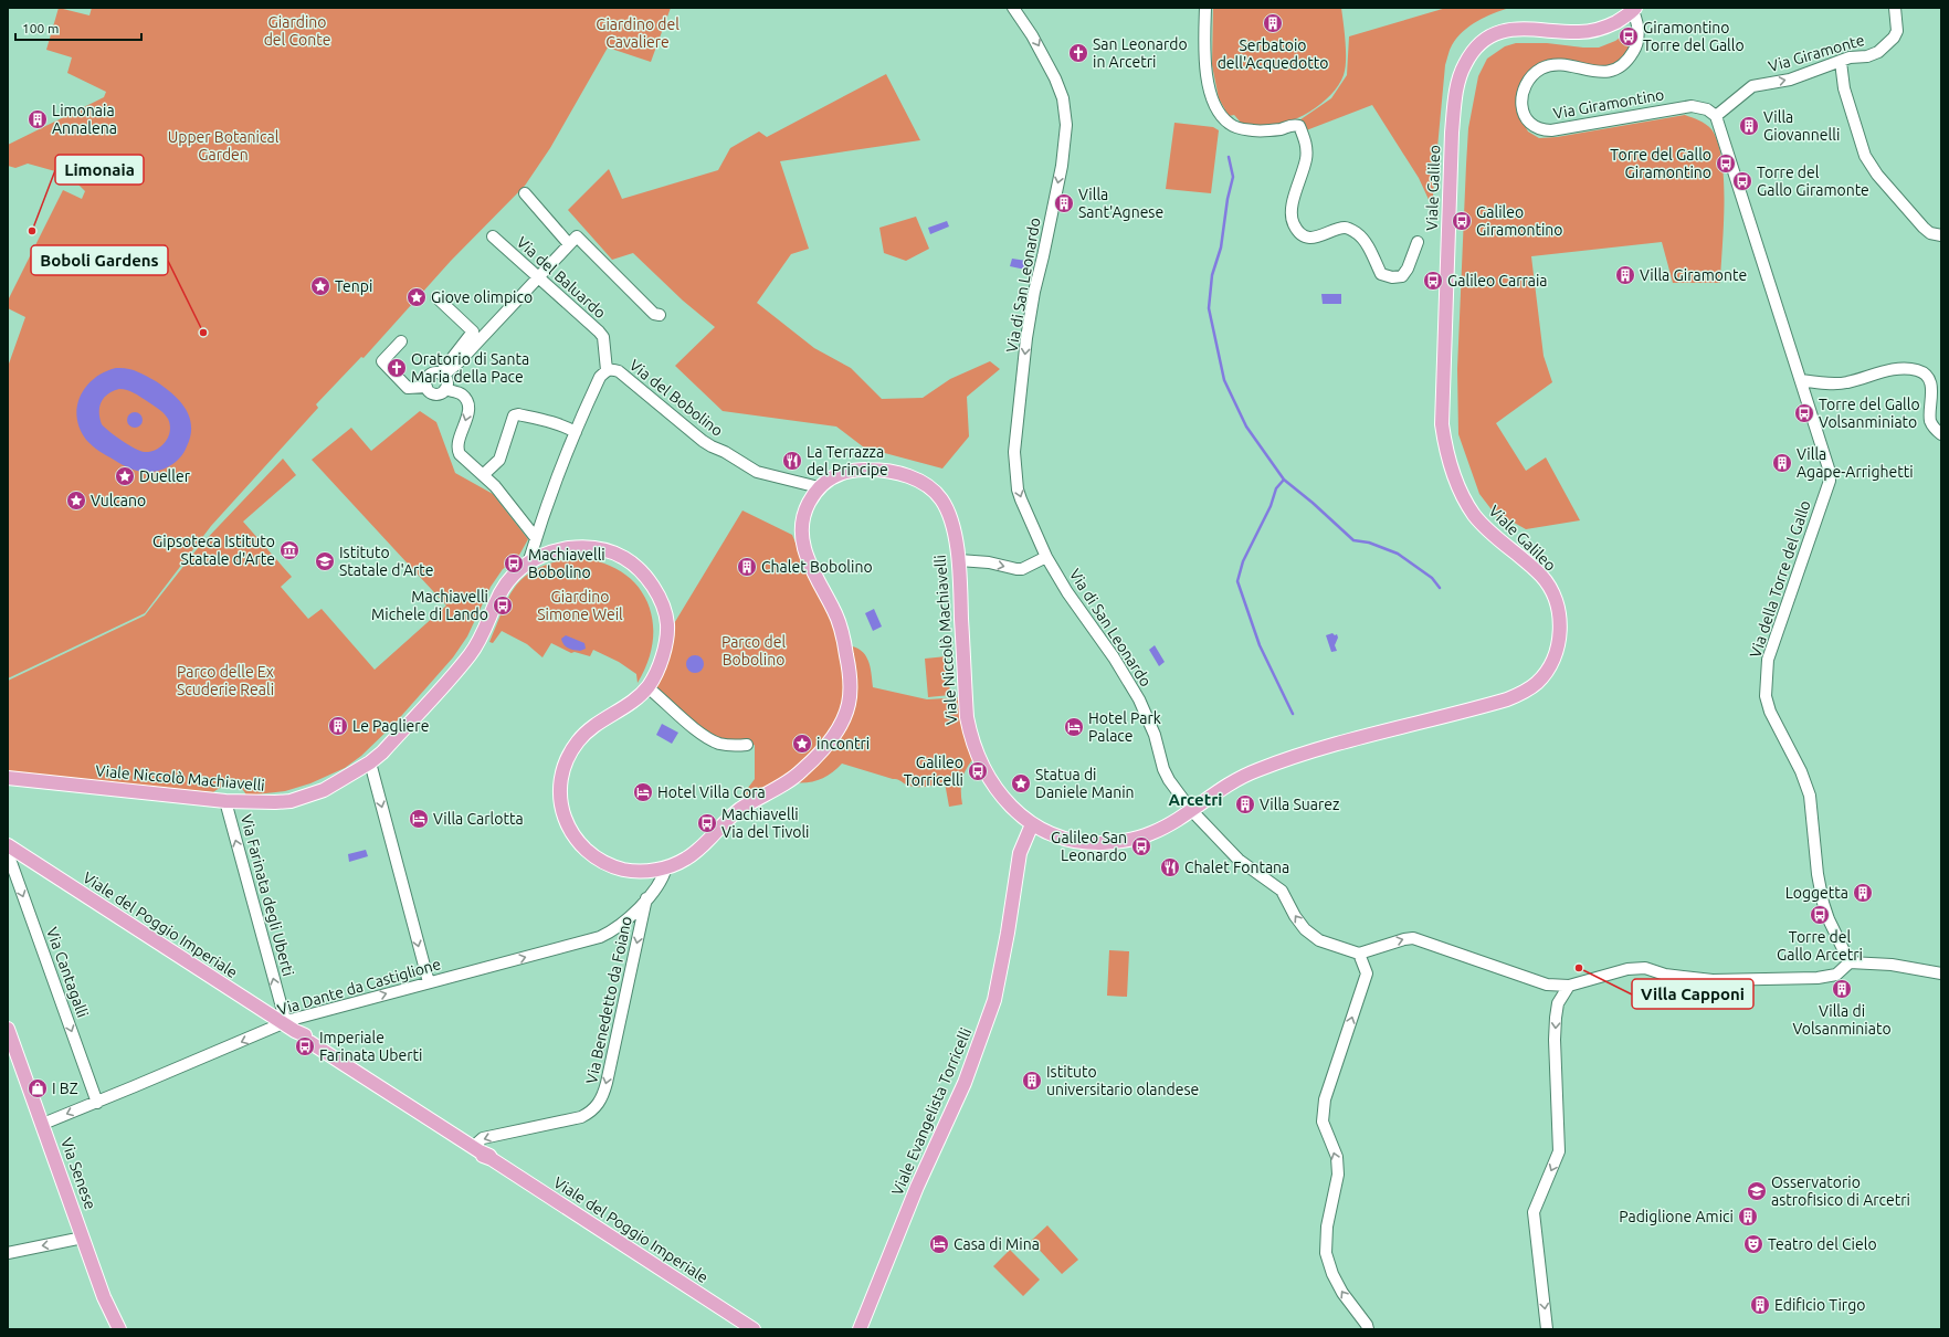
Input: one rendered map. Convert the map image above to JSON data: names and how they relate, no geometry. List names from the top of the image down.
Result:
{
  "streets": {
    "main road": [
      "Viale Galileo",
      "Viale Niccolò Machiavelli",
      "Viale del Poggio Imperiale",
      "Viale Evangelista Torricelli",
      "Via Senese"
    ],
    "street": [
      "Via Giramonte",
      "Via Giramontino",
      "Via del Baluardo",
      "Via di San Leonardo",
      "Via del Bobolino",
      "Via della Torre del Gallo",
      "Via Farinata degli Uberti",
      "Via Cantagalli",
      "Via Dante da Castiglione",
      "Via Benedetto da Foiano"
    ]
  },
  "crossings": [
    ["Via Giramonte", "Via Giramontino"],
    ["Via Giramonte", "Via della Torre del Gallo"],
    ["Via Giramontino", "Viale Galileo"],
    ["Via Giramontino", "Via della Torre del Gallo"],
    ["Viale Galileo", "Via di San Leonardo"],
    ["Viale Galileo", "Viale Niccolò Machiavelli"],
    ["Viale Galileo", "Viale Evangelista Torricelli"],
    ["Via del Baluardo", "Via del Bobolino"],
    ["Via del Bobolino", "Viale Niccolò Machiavelli"],
    ["Viale Niccolò Machiavelli", "Via Farinata degli Uberti"],
    ["Viale Niccolò Machiavelli", "Via Dante da Castiglione"],
    ["Viale Niccolò Machiavelli", "Viale Evangelista Torricelli"],
    ["Via Farinata degli Uberti", "Viale del Poggio Imperiale"],
    ["Via Farinata degli Uberti", "Via Dante da Castiglione"],
    ["Viale del Poggio Imperiale", "Via Dante da Castiglione"],
    ["Viale del Poggio Imperiale", "Via Benedetto da Foiano"],
    ["Via Cantagalli", "Via Dante da Castiglione"],
    ["Via Dante da Castiglione", "Via Benedetto da Foiano"],
    ["Via Dante da Castiglione", "Via Senese"]
  ],
  "one_way": [
    "Via Giramonte",
    "Via Farinata degli Uberti",
    "Via Cantagalli",
    "Via Benedetto da Foiano"
  ],
  "districts": ["Arcetri"],
  "parks": [
    "Giardino del Conte",
    "Giardino del Cavaliere",
    "Upper Botanical Garden",
    "Giardino Simone Weil",
    "Parco del Bobolino",
    "Parco delle Ex Scuderie Reali"
  ],
  "places": {
    "building": [
      "Serbatoio dell'Acquedotto",
      "Limonaia Annalena",
      "Villa Giovannelli",
      "Villa Sant'Agnese",
      "Villa Giramonte",
      "Villa Agape-Arrighetti",
      "Chalet Bobolino",
      "Le Pagliere",
      "Villa Suarez",
      "Loggetta",
      "Villa di Volsanminiato",
      "Istituto universitario olandese",
      "Padiglione Amici",
      "Edificio Tirgo"
    ],
    "bus stop": [
      "Giramontino Torre del Gallo",
      "Torre del Gallo Giramontino",
      "Torre del Gallo Giramonte",
      "Galileo Giramontino",
      "Galileo Carraia",
      "Torre del Gallo Volsanminiato",
      "Machiavelli Bobolino",
      "Machiavelli Michele di Lando",
      "Galileo Torricelli",
      "Machiavelli Via del Tivoli",
      "Galileo San Leonardo",
      "Torre del Gallo Arcetri",
      "Imperiale Farinata Uberti"
    ],
    "church": ["San Leonardo in Arcetri", "Oratorio di Santa Maria della Pace"],
    "other": ["Limonaia", "Boboli Gardens", "Villa Capponi"],
    "place": [
      "Tenpi",
      "Giove olimpico",
      "Dueller",
      "Vulcano",
      "incontri",
      "Statua di Daniele Manin"
    ],
    "restaurant": ["La Terrazza del Principe", "Chalet Fontana"],
    "museum": ["Gipsoteca Istituto Statale d'Arte"],
    "school or university": ["Istituto Statale d'Arte", "Osservatorio astrofisico di Arcetri"],
    "hotel": [
      "Hotel Park Palace",
      "Hotel Villa Cora",
      "Villa Carlotta",
      "Casa di Mina"
    ],
    "shop": ["I BZ"],
    "theatre": ["Teatro del Cielo"]
  },
  "scale_bar": "100 m"
}
